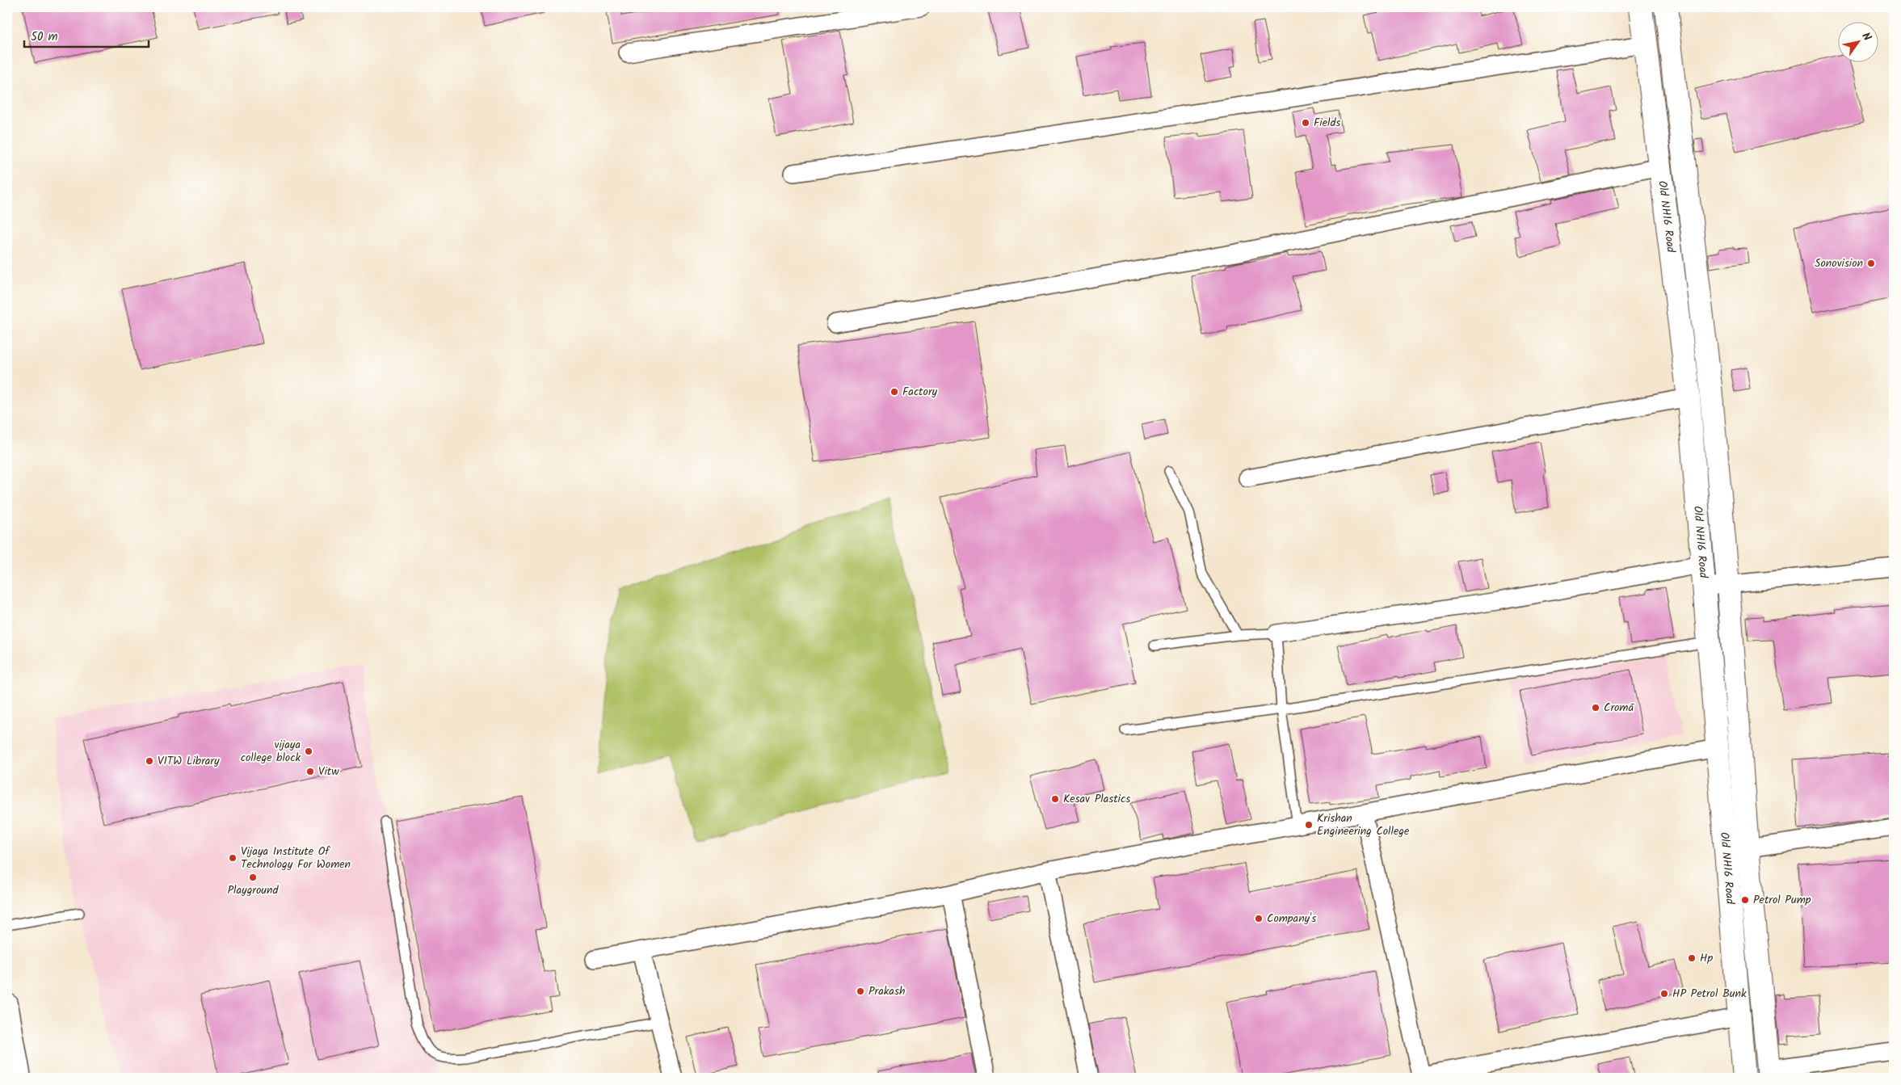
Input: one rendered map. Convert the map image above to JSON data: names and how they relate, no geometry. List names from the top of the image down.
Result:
{
  "streets": {
    "main road": ["Old NH16 Road"]
  },
  "places": [
    "Fields",
    "Sonovision",
    "Factory",
    "Cromā",
    "vijaya college block",
    "VITW Library",
    "Vitw",
    "Kesav Plastics",
    "Krishan Engineering College",
    "Vijaya Institute Of Technology For Women",
    "Playground",
    "Petrol Pump",
    "Company's",
    "Hp",
    "Prakash",
    "HP Petrol Bunk"
  ],
  "scale_bar": "50 m",
  "north": "top right"
}
